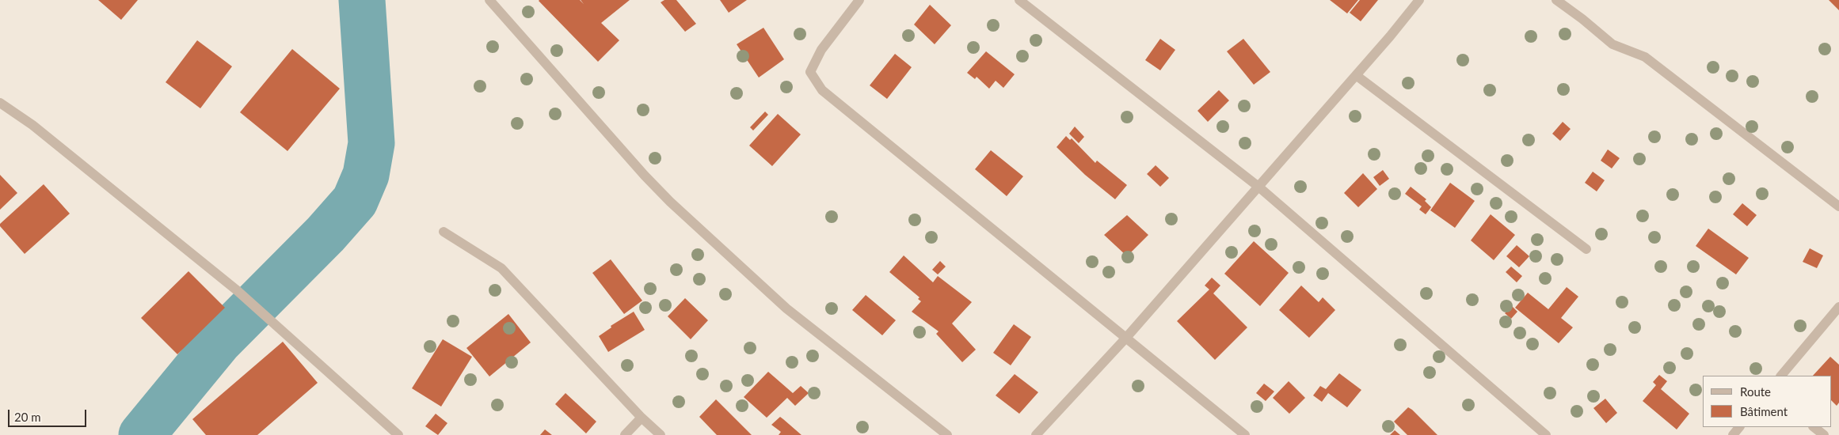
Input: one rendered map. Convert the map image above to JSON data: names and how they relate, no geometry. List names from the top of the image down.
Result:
{
  "legend": ["Route", "Bâtiment"],
  "scale_bar": "20 m"
}
